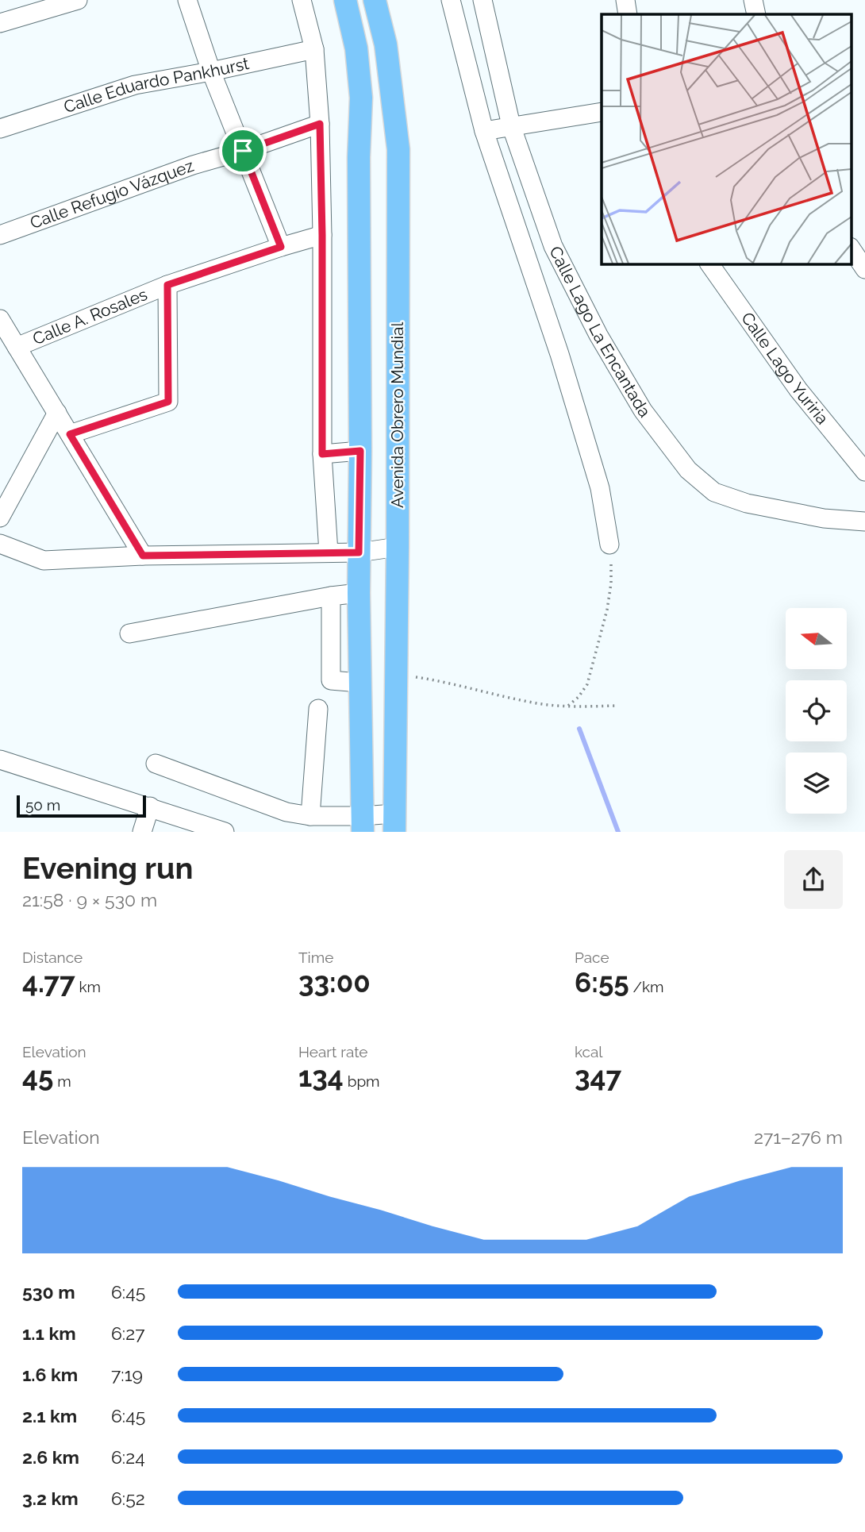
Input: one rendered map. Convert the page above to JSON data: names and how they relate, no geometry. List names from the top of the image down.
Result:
{
  "streets": {
    "main road": ["Avenida Obrero Mundial"],
    "street": [
      "Calle Eduardo Pankhurst",
      "Calle Refugio Vázquez",
      "Calle A. Rosales",
      "Calle Lago La Encantada",
      "Calle Lago Yuriria"
    ]
  },
  "scale_bar": "50 m",
  "north": "left",
  "page": {
    "scale": "50 m",
    "heading": ["Evening run", "21:58 · 9 × 530 m"],
    "stats": [
      ["Distance", "4.77 km"],
      ["Time", "33:00"],
      ["Pace", "6:55 /km"],
      ["Elevation", "45 m"],
      ["Heart rate", "134 bpm"],
      ["kcal", "347"]
    ],
    "chart": ["Elevation", "271–276 m"],
    "list": [
      {
        "name": "530 m",
        "note": "6:45"
      },
      {
        "name": "1.1 km",
        "note": "6:27"
      },
      {
        "name": "1.6 km",
        "note": "7:19"
      },
      {
        "name": "2.1 km",
        "note": "6:45"
      },
      {
        "name": "2.6 km",
        "note": "6:24"
      },
      {
        "name": "3.2 km",
        "note": "6:52"
      }
    ]
  }
}
